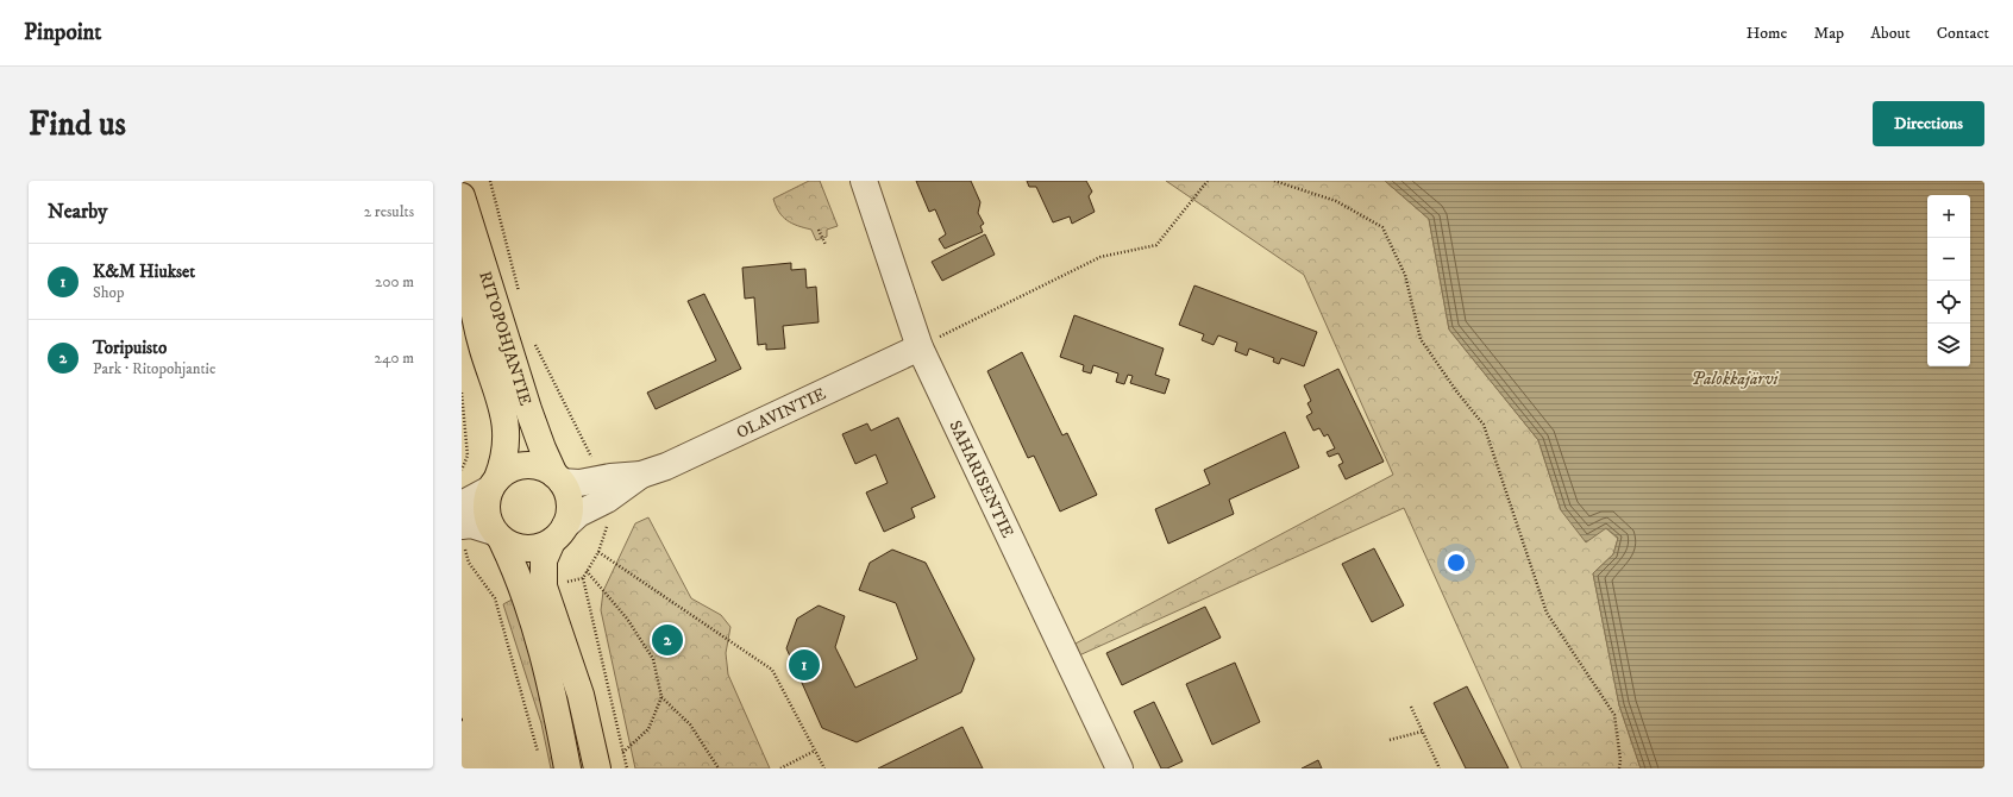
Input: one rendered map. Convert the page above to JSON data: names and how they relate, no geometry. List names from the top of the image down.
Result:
{
  "streets": {
    "main road": ["RITOPOHJANTIE"],
    "street": ["OLAVINTIE", "SAHARISENTIE"]
  },
  "crossings": [
    ["RITOPOHJANTIE", "OLAVINTIE"],
    ["OLAVINTIE", "SAHARISENTIE"]
  ],
  "water": ["Palokkajärvi"],
  "page": {
    "header": "Pinpoint",
    "nav": [
      "Home",
      "Map",
      "About",
      "Contact"
    ],
    "buttons": "Directions",
    "title": "Find us",
    "heading": ["Nearby", "2 results"],
    "map_buttons": ["+", "−"],
    "list": [
      {
        "mark": "1",
        "name": "K&M Hiukset",
        "note": "Shop",
        "value": "200 m"
      },
      {
        "mark": "2",
        "name": "Toripuisto",
        "note": "Park · Ritopohjantie",
        "value": "240 m"
      }
    ],
    "pins": ["2", "1"]
  }
}
